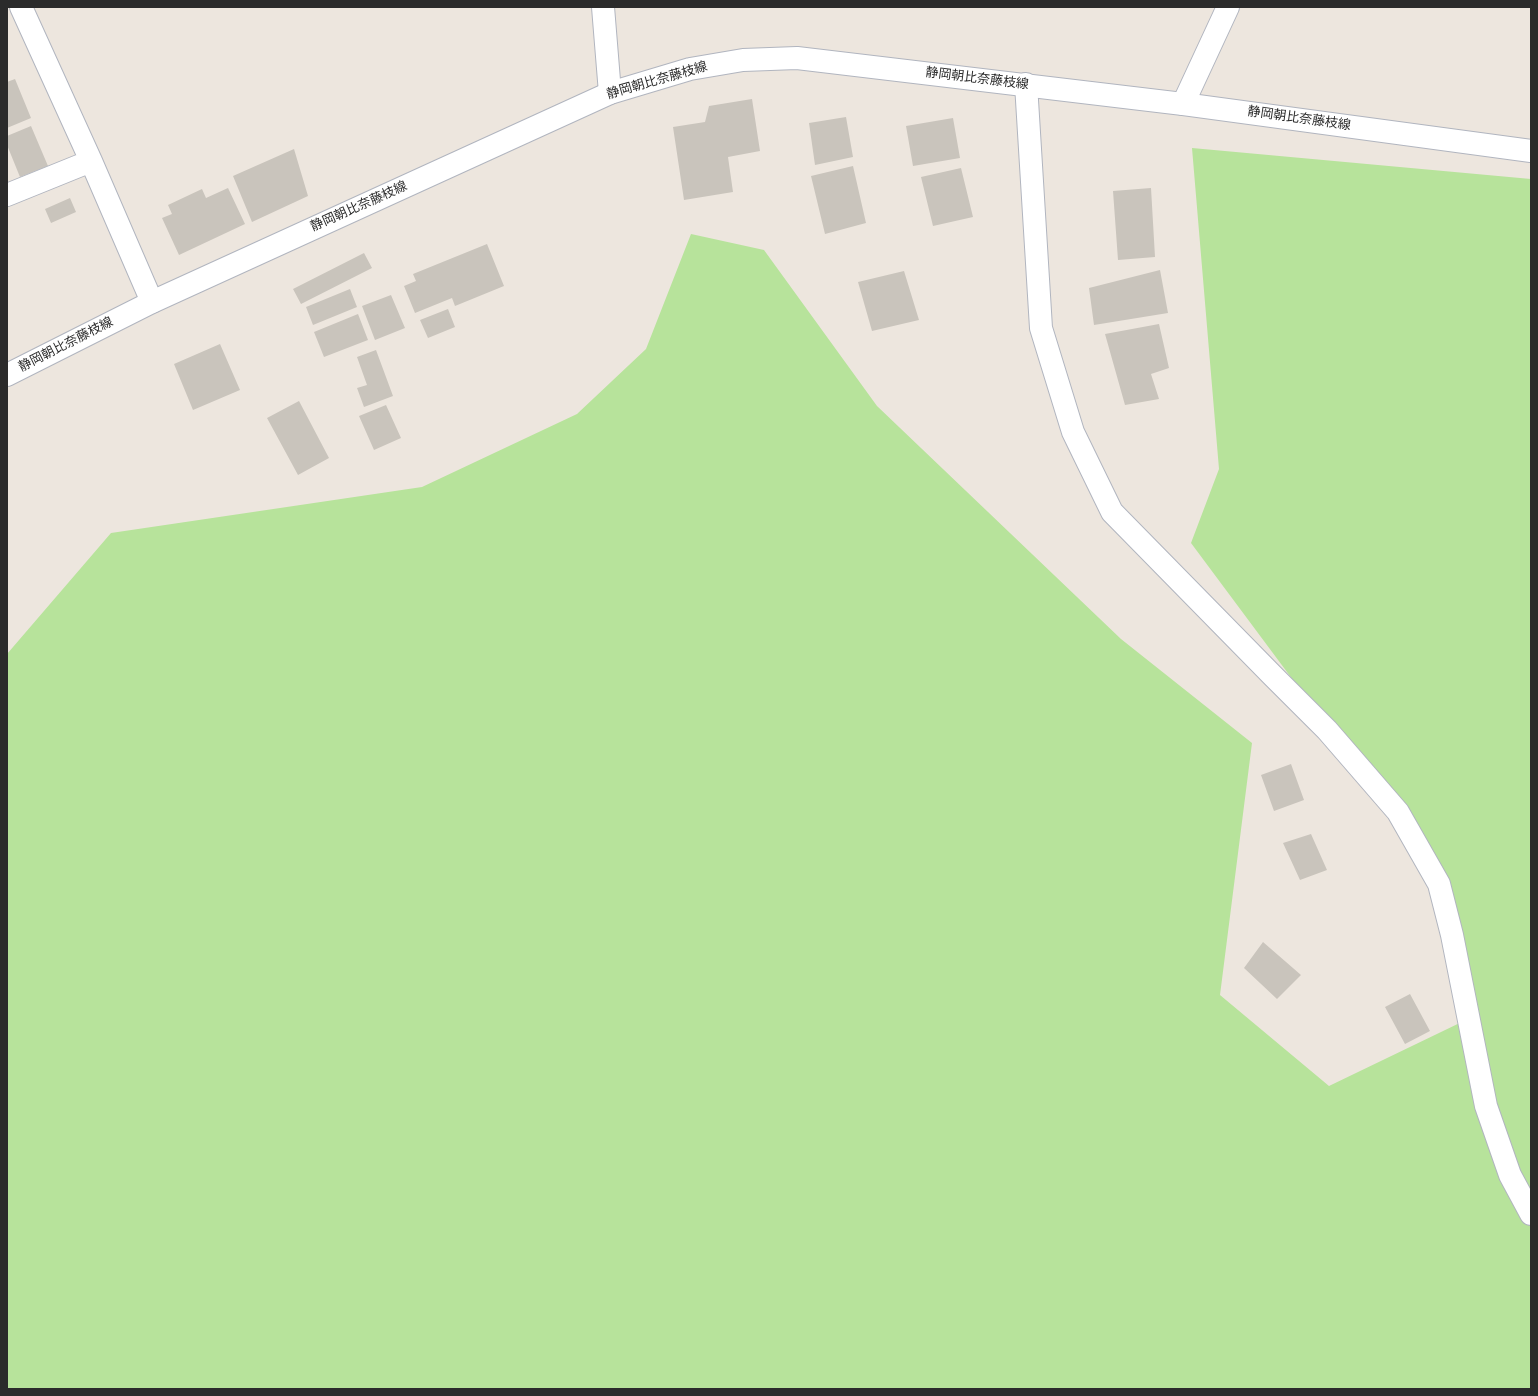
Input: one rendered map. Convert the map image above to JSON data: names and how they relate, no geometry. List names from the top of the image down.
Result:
{
  "streets": {
    "street": ["静岡朝比奈藤枝線"]
  }
}
